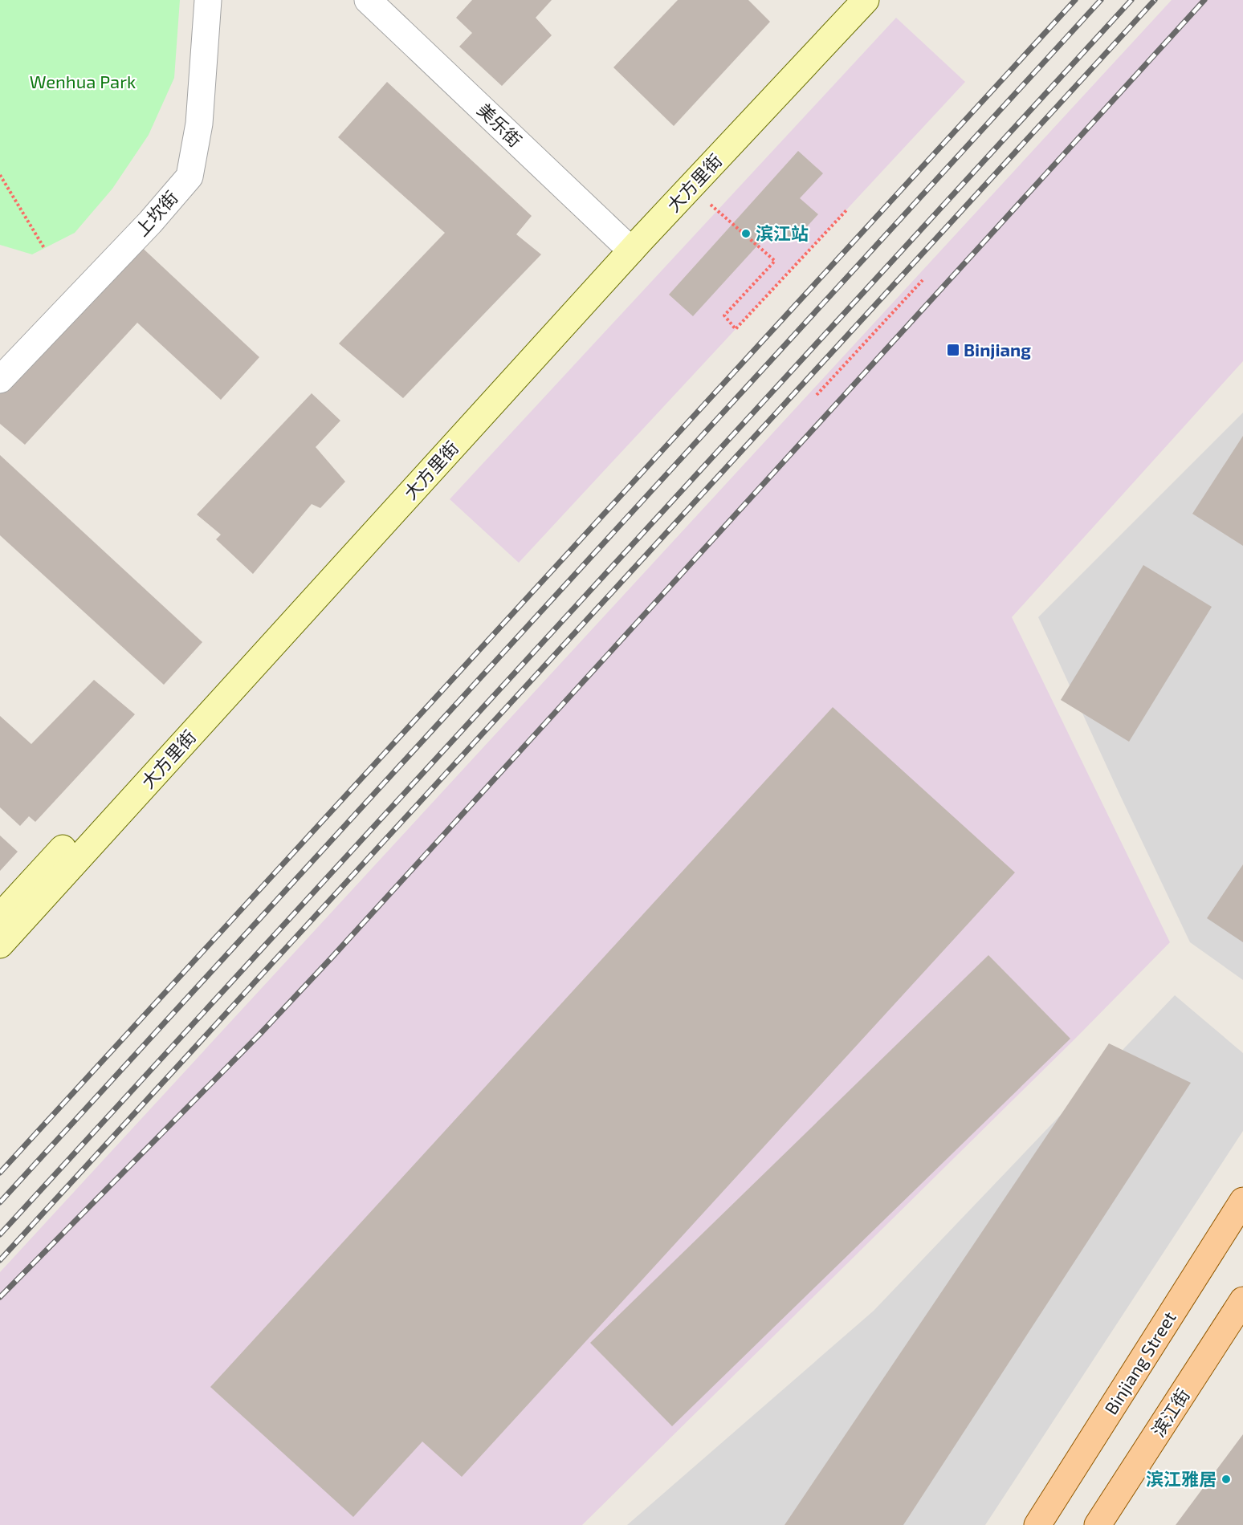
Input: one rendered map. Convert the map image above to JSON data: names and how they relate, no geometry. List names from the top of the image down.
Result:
{
  "streets": {
    "main road": ["大方里街", "Binjiang Street", "滨江街"],
    "street": ["美乐街", "上坎街"]
  },
  "crossings": [
    ["美乐街", "大方里街"]
  ],
  "parks": ["Wenhua Park"],
  "places": {
    "other": ["滨江站", "滨江雅居"],
    "transit": ["Binjiang"]
  }
}
